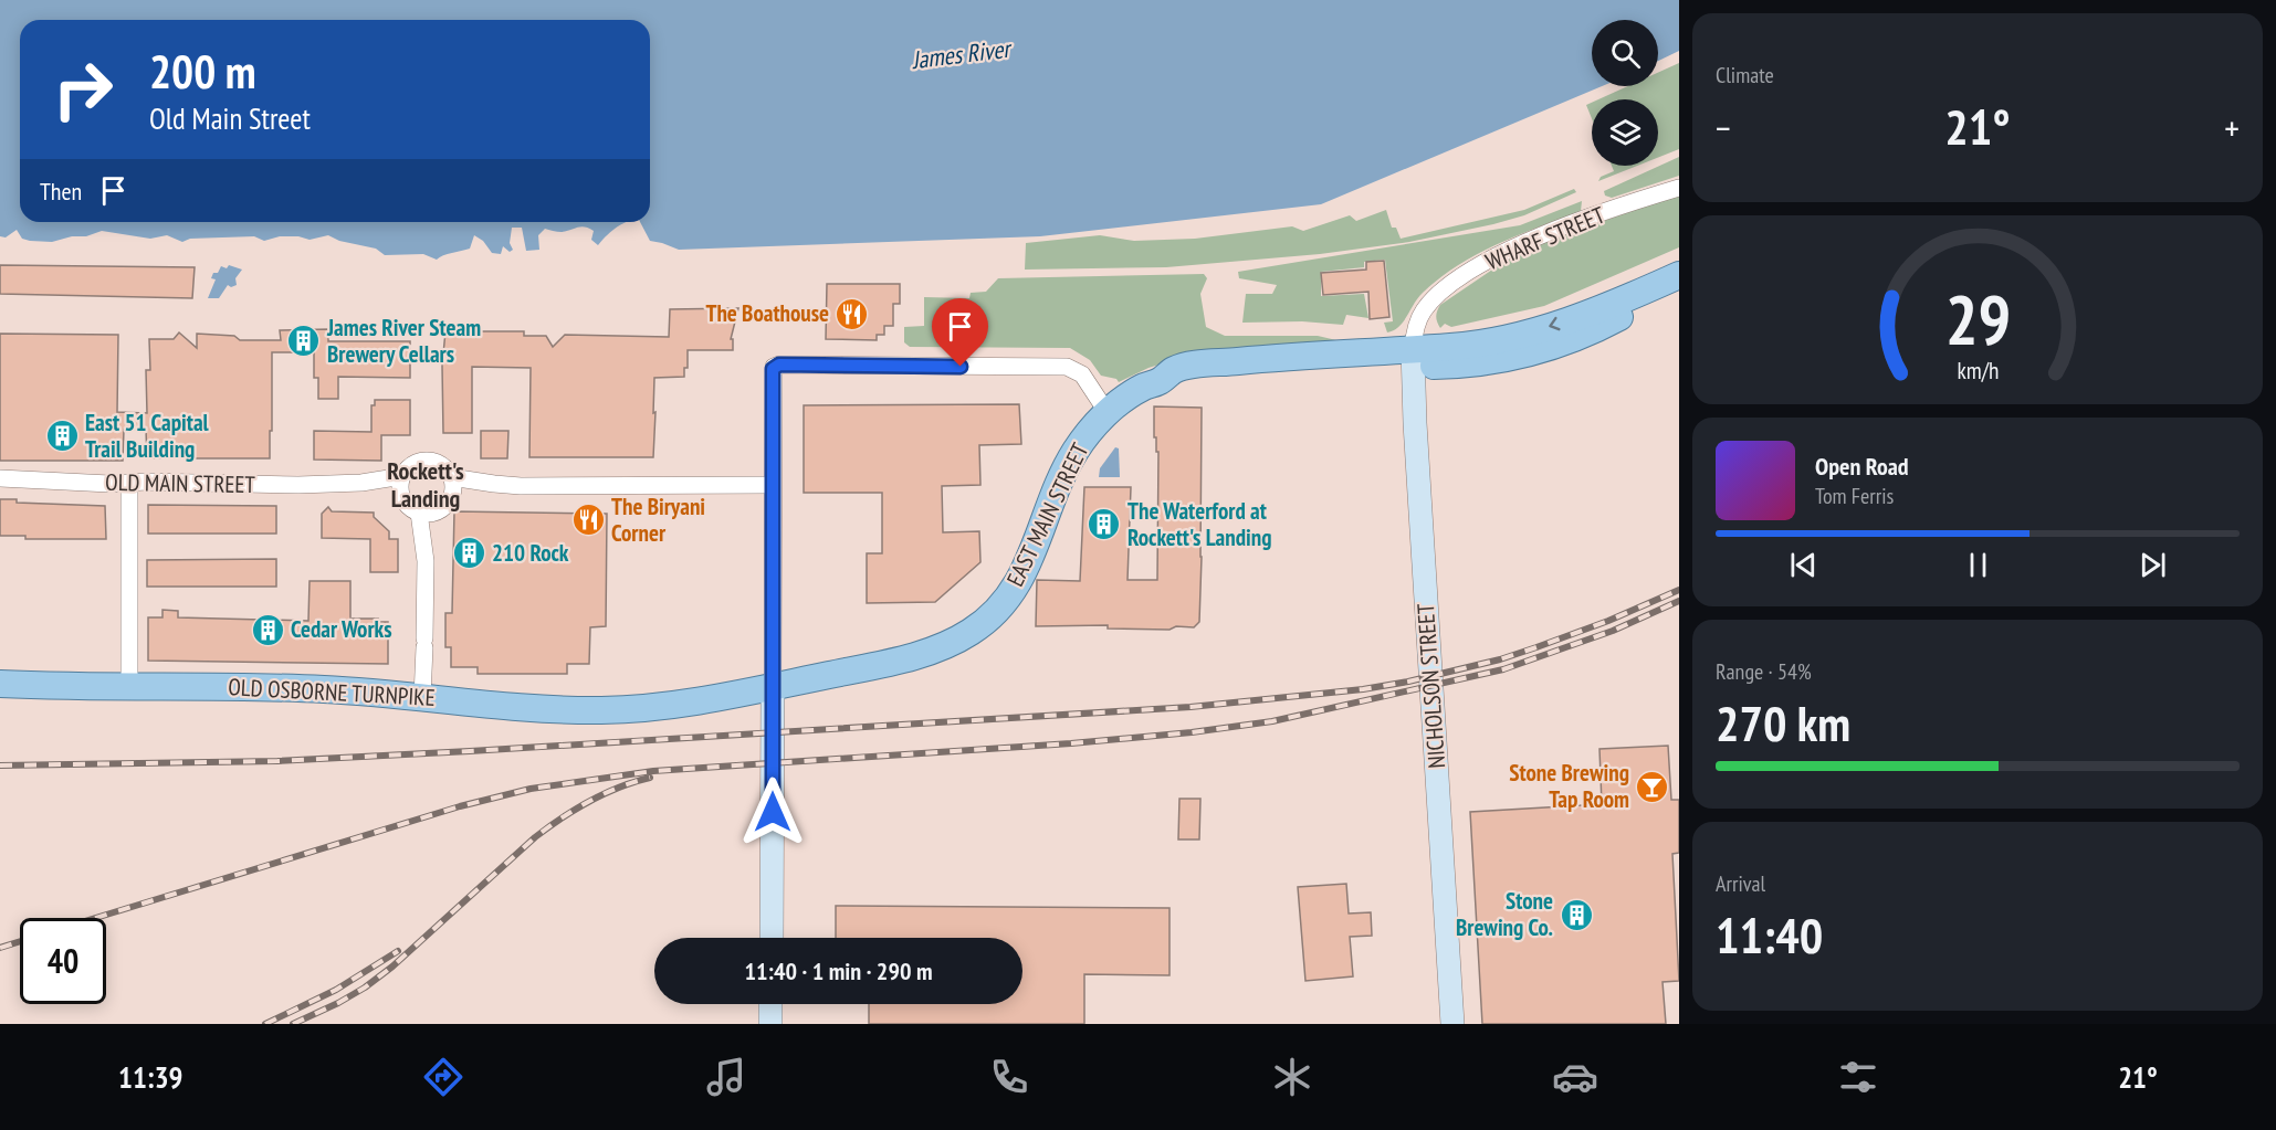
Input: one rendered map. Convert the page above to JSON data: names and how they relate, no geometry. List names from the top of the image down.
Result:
{
  "streets": {
    "main road": ["EAST MAIN STREET", "NICHOLSON STREET", "OLD OSBORNE TURNPIKE"],
    "street": ["WHARF STREET", "OLD MAIN STREET"]
  },
  "crossings": [
    ["WHARF STREET", "EAST MAIN STREET"],
    ["WHARF STREET", "NICHOLSON STREET"],
    ["EAST MAIN STREET", "NICHOLSON STREET"],
    ["EAST MAIN STREET", "OLD OSBORNE TURNPIKE"]
  ],
  "districts": ["Rockett's Landing"],
  "water": ["James River"],
  "places": {
    "restaurant": ["The Boathouse", "The Biryani Corner"],
    "building": [
      "James River Steam Brewery Cellars",
      "East 51 Capital Trail Building",
      "The Waterford at Rockett's Landing",
      "210 Rock",
      "Cedar Works",
      "Stone Brewing Co."
    ],
    "bar": ["Stone Brewing Tap Room"]
  },
  "page": {
    "tile": [
      "Climate",
      ["Range · 54%", "270 km"],
      ["Arrival", "11:40"]
    ],
    "turn": ["200 m", "Old Main Street"],
    "heat": ["−", "21°", "+"],
    "then": "Then",
    "song": ["Open Road", "Tom Ferris"],
    "limit": "40",
    "trip": "11:40 · 1 min · 290 m",
    "tabs": ["11:39", "21°"],
    "gauge": ["29", "km/h"]
  }
}
